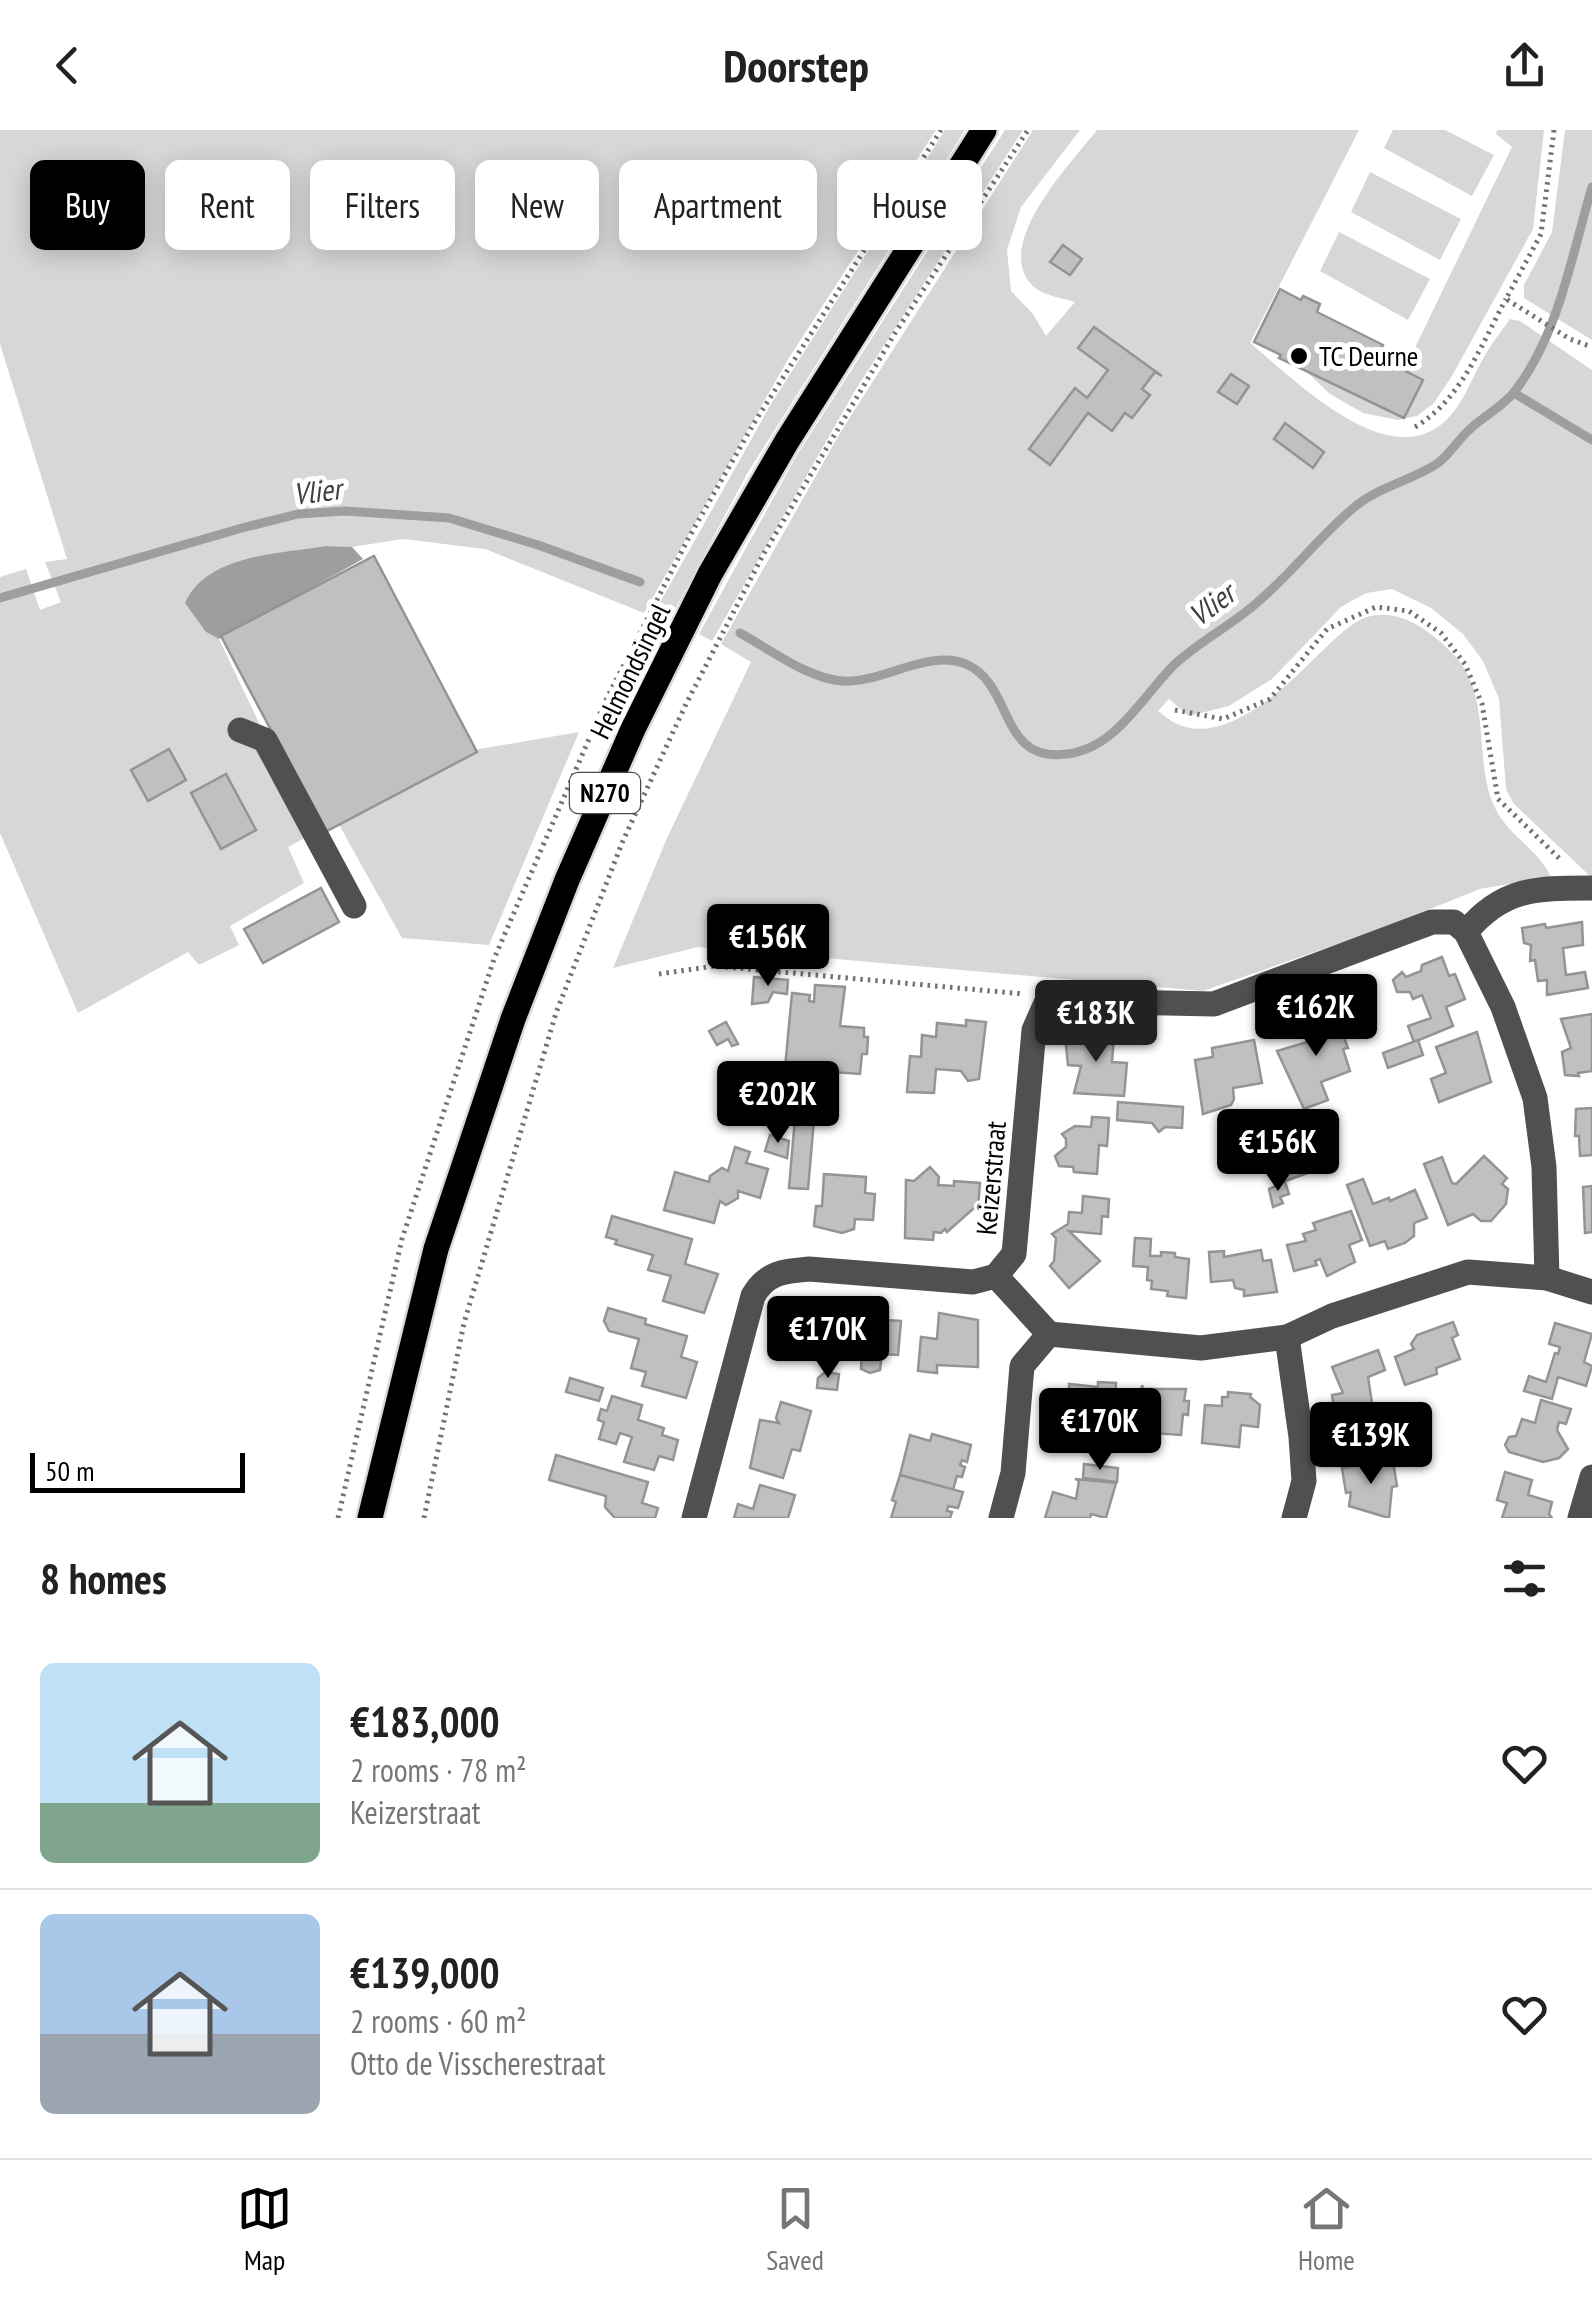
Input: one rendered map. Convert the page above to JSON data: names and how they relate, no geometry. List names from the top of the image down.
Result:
{
  "streets": {
    "main road": ["Helmondsingel", "N270"],
    "street": ["Keizerstraat"]
  },
  "water": ["Vlier"],
  "places": ["TC Deurne"],
  "scale_bar": "50 m",
  "page": {
    "header": "Doorstep",
    "chip": [
      "Buy",
      "Rent",
      "Filters",
      "New",
      "Apartment",
      "House"
    ],
    "price": [
      "€156K",
      "€162K",
      "€183K",
      "€202K",
      "€156K",
      "€170K",
      "€170K",
      "€139K"
    ],
    "scale": "50 m",
    "heading": "8 homes",
    "list": [
      {
        "name": "€183,000",
        "note": "2 rooms · 78 m² · Keizerstraat"
      },
      {
        "name": "€139,000",
        "note": "2 rooms · 60 m² · Otto de Visscherestraat"
      }
    ],
    "tabs": ["Map", "Saved", "Home"]
  }
}
